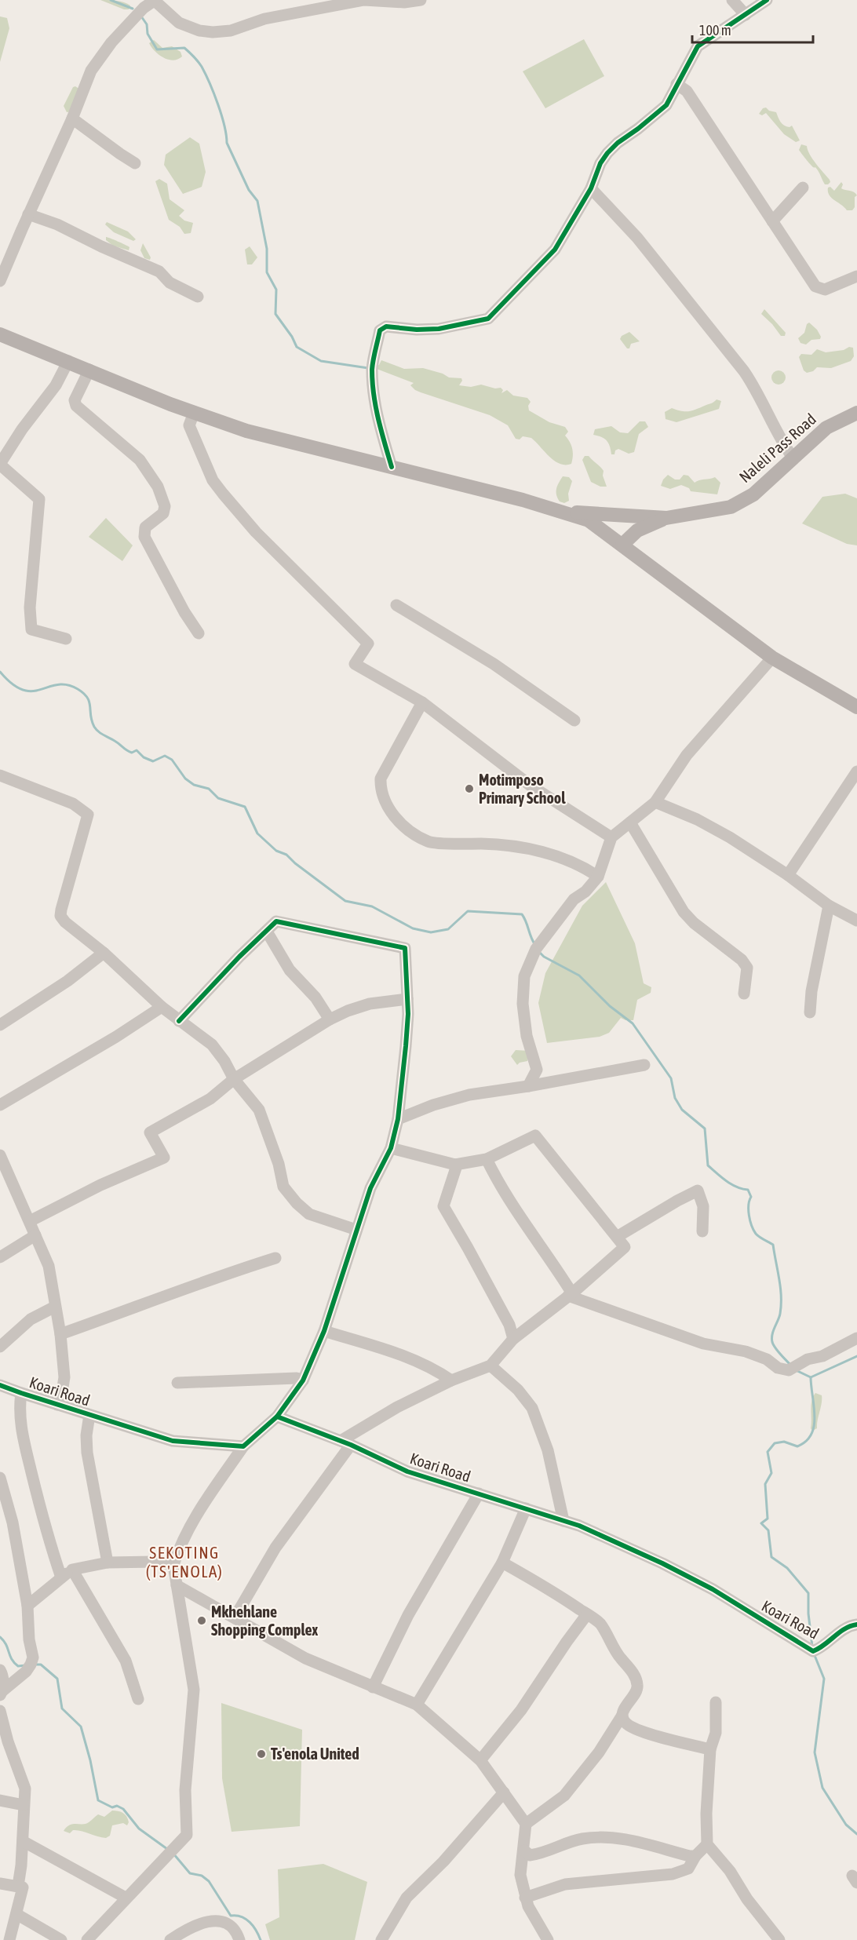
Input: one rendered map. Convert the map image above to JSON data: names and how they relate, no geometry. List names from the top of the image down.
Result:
{
  "streets": {
    "main road": ["Naleli Pass Road"],
    "street": ["Koari Road"]
  },
  "districts": ["SEKOTING (TS'ENOLA)"],
  "places": ["Motimposo Primary School", "Mkhehlane Shopping Complex", "Ts'enola United"],
  "scale_bar": "100 m"
}
